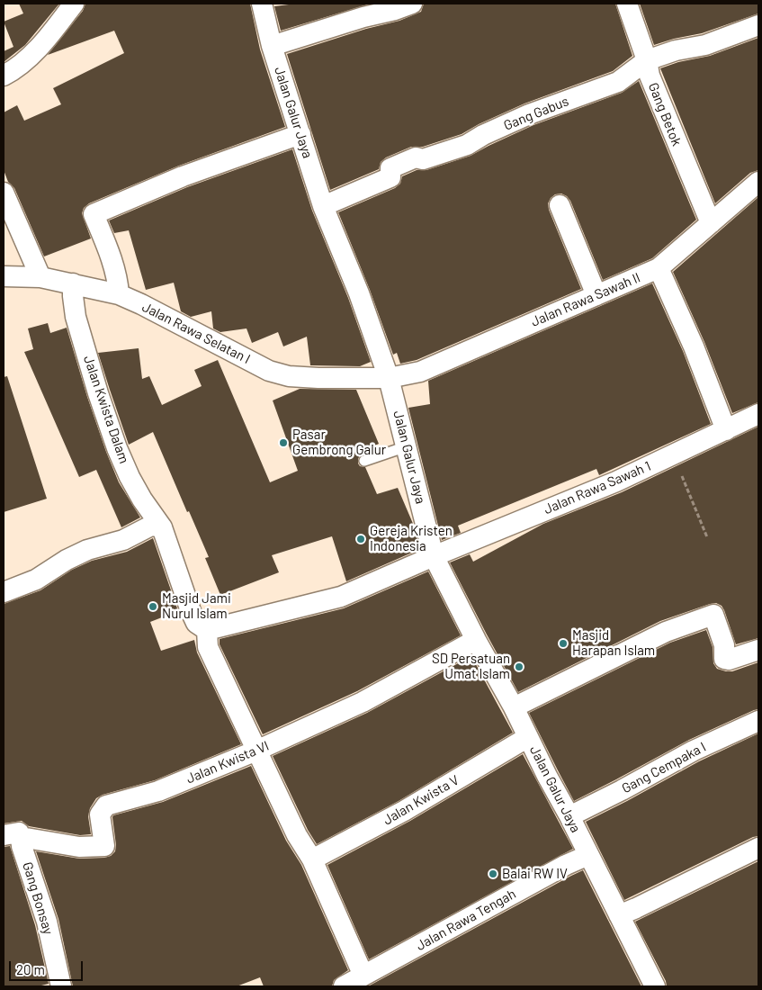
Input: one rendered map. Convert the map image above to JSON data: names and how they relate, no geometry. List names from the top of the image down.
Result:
{
  "streets": {
    "street": [
      "Jalan Galur Jaya",
      "Gang Gabus",
      "Gang Betok",
      "Jalan Rawa Sawah II",
      "Jalan Rawa Selatan I",
      "Jalan Kwista Dalam",
      "Jalan Rawa Sawah 1",
      "Jalan Kwista VI",
      "Gang Cempaka I",
      "Jalan Kwista V",
      "Gang Bonsay",
      "Jalan Rawa Tengah"
    ]
  },
  "crossings": [
    ["Jalan Galur Jaya", "Gang Gabus"],
    ["Jalan Galur Jaya", "Jalan Rawa Sawah II"],
    ["Jalan Galur Jaya", "Jalan Rawa Selatan I"],
    ["Jalan Galur Jaya", "Jalan Rawa Sawah 1"],
    ["Jalan Galur Jaya", "Jalan Kwista VI"],
    ["Jalan Galur Jaya", "Gang Cempaka I"],
    ["Jalan Galur Jaya", "Jalan Kwista V"],
    ["Jalan Galur Jaya", "Jalan Rawa Tengah"],
    ["Gang Gabus", "Gang Betok"],
    ["Gang Betok", "Jalan Rawa Sawah II"],
    ["Jalan Rawa Sawah II", "Jalan Rawa Selatan I"],
    ["Jalan Rawa Selatan I", "Jalan Kwista Dalam"],
    ["Jalan Kwista VI", "Gang Bonsay"]
  ],
  "places": [
    "Pasar Gembrong Galur",
    "Gereja Kristen Indonesia",
    "Masjid Jami Nurul Islam",
    "Masjid Harapan Islam",
    "SD Persatuan Umat Islam",
    "Balai RW IV"
  ],
  "scale_bar": "20 m"
}
